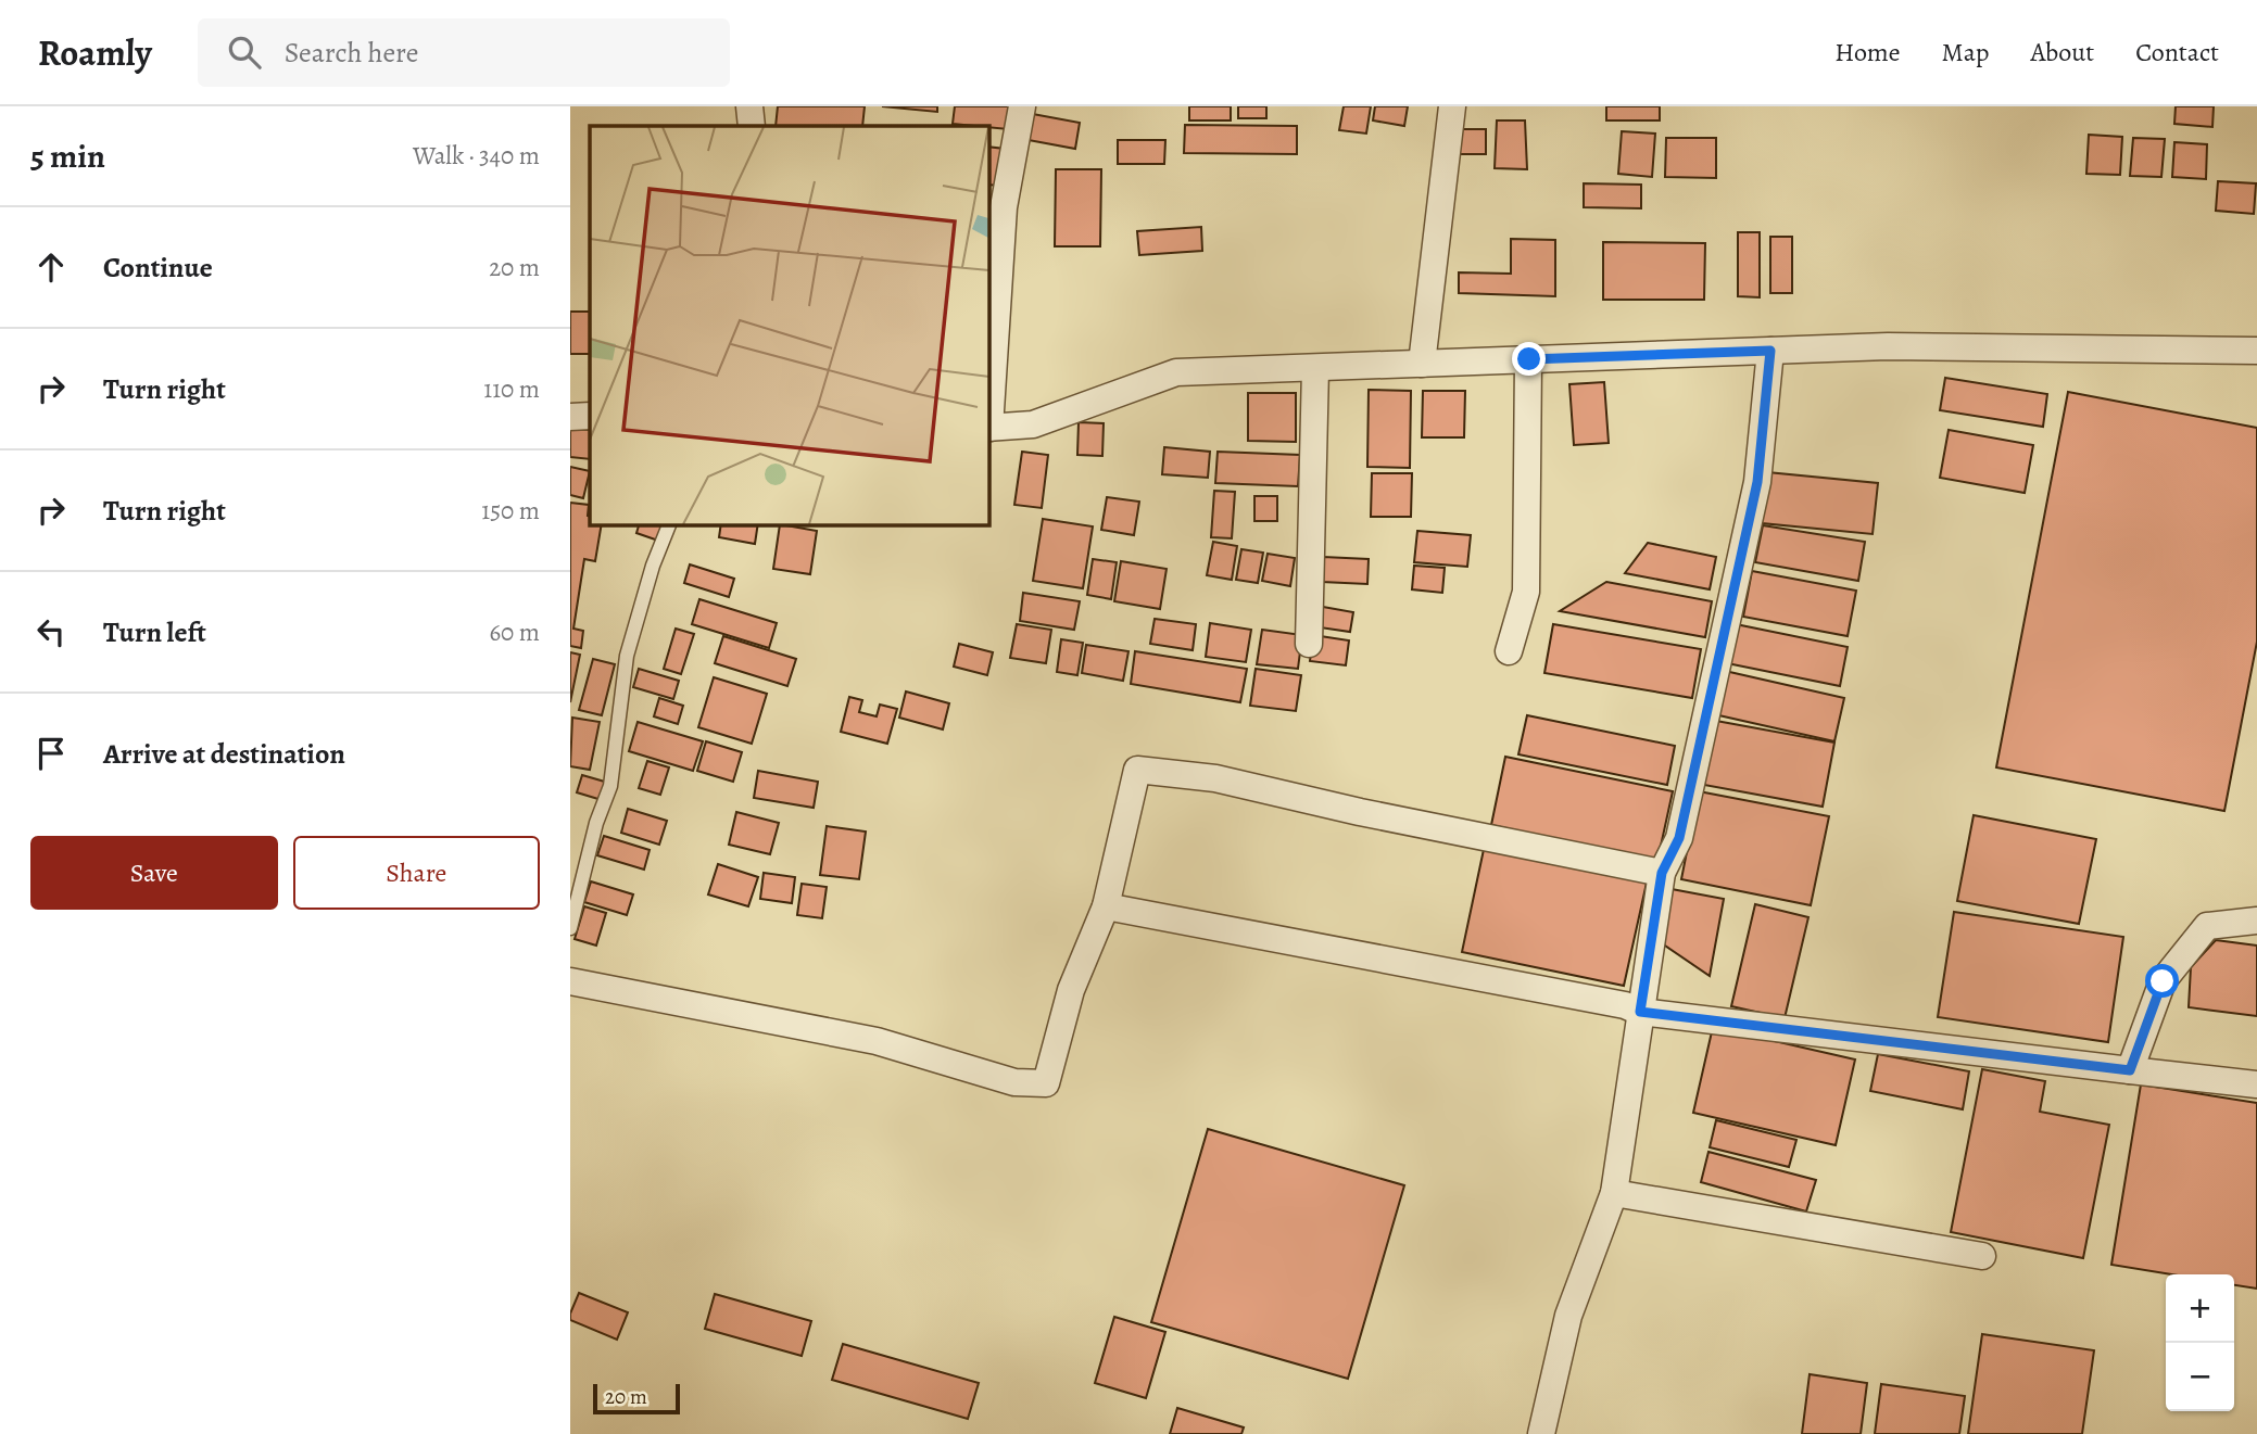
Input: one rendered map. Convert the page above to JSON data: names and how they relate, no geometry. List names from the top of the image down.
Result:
{
  "scale_bar": "20 m",
  "page": {
    "header": "Roamly",
    "search": "Search here",
    "nav": [
      "Home",
      "Map",
      "About",
      "Contact"
    ],
    "heading": ["5 min", "Walk · 340 m"],
    "list": [
      ["Continue", "20 m"],
      ["Turn right", "110 m"],
      ["Turn right", "150 m"],
      ["Turn left", "60 m"],
      "Arrive at destination"
    ],
    "buttons": ["Save", "Share"],
    "map_buttons": ["+", "−"],
    "scale": "20 m"
  }
}
